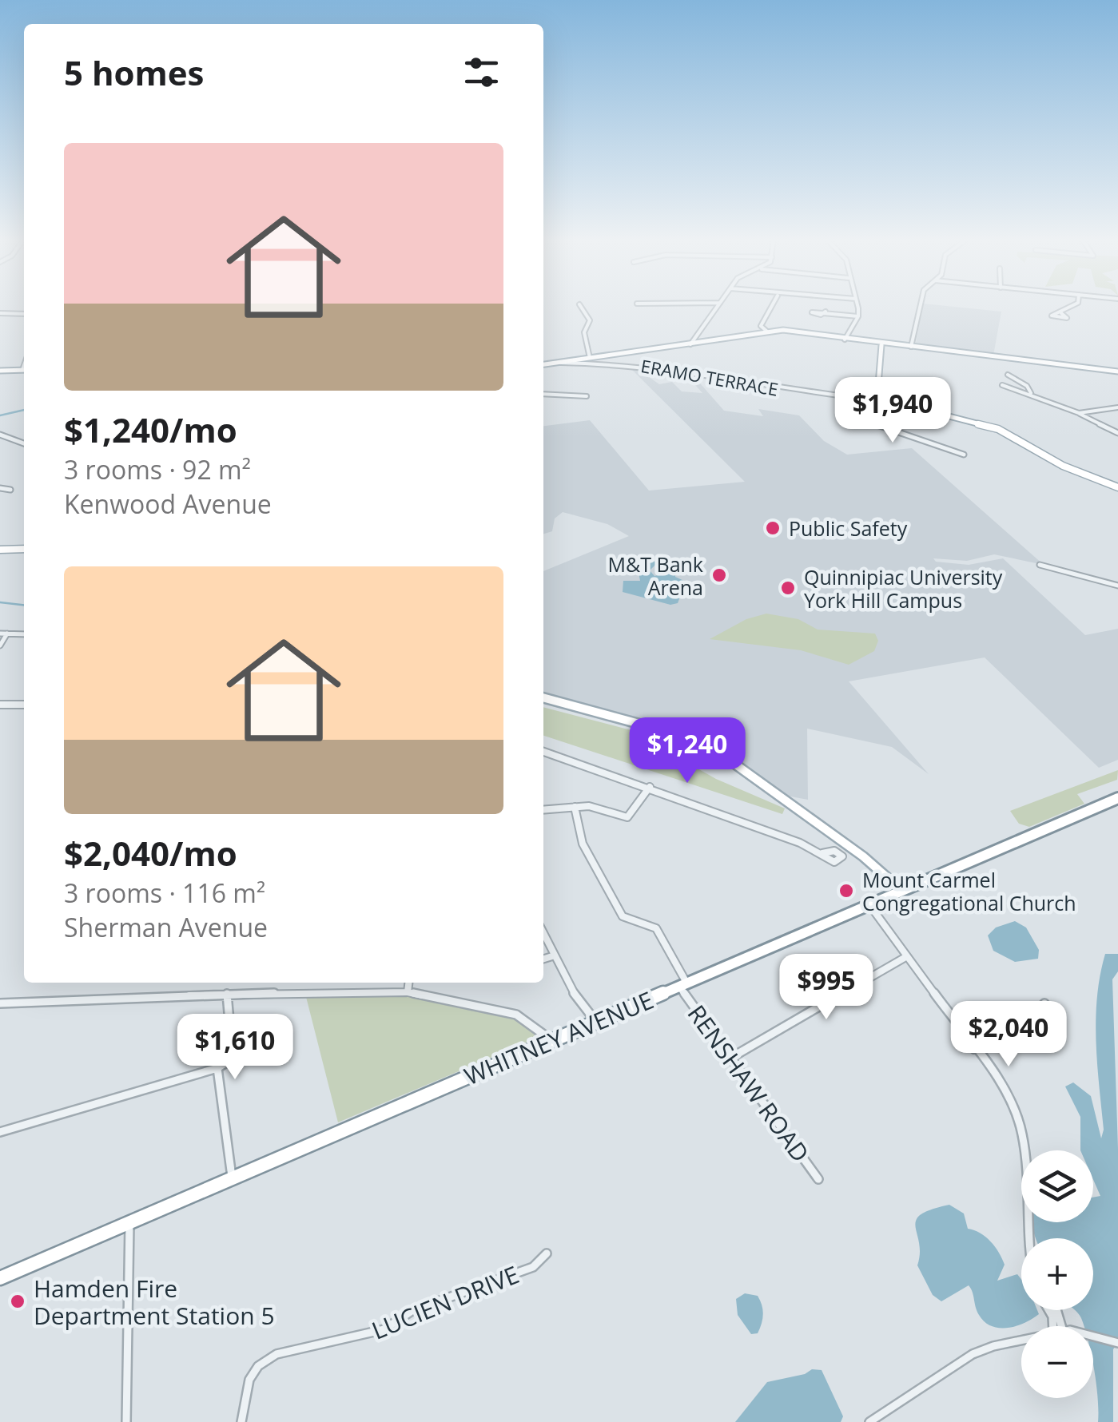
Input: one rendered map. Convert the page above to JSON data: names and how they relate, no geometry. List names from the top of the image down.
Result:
{
  "streets": {
    "highway": ["WHITNEY AVENUE"],
    "street": ["ERAMO TERRACE", "RENSHAW ROAD", "LUCIEN DRIVE"]
  },
  "crossings": [
    ["WHITNEY AVENUE", "RENSHAW ROAD"]
  ],
  "places": [
    "Public Safety",
    "M&T Bank Arena",
    "Quinnipiac University York Hill Campus",
    "Mount Carmel Congregational Church",
    "Hamden Fire Department Station 5"
  ],
  "page": {
    "heading": "5 homes",
    "list": [
      {
        "name": "$1,240/mo",
        "note": "3 rooms · 92 m² · Kenwood Avenue"
      },
      {
        "name": "$2,040/mo",
        "note": "3 rooms · 116 m² · Sherman Avenue"
      }
    ],
    "price": [
      "$1,940",
      "$1,240",
      "$995",
      "$2,040",
      "$1,610"
    ],
    "map_buttons": ["+", "−"]
  }
}
